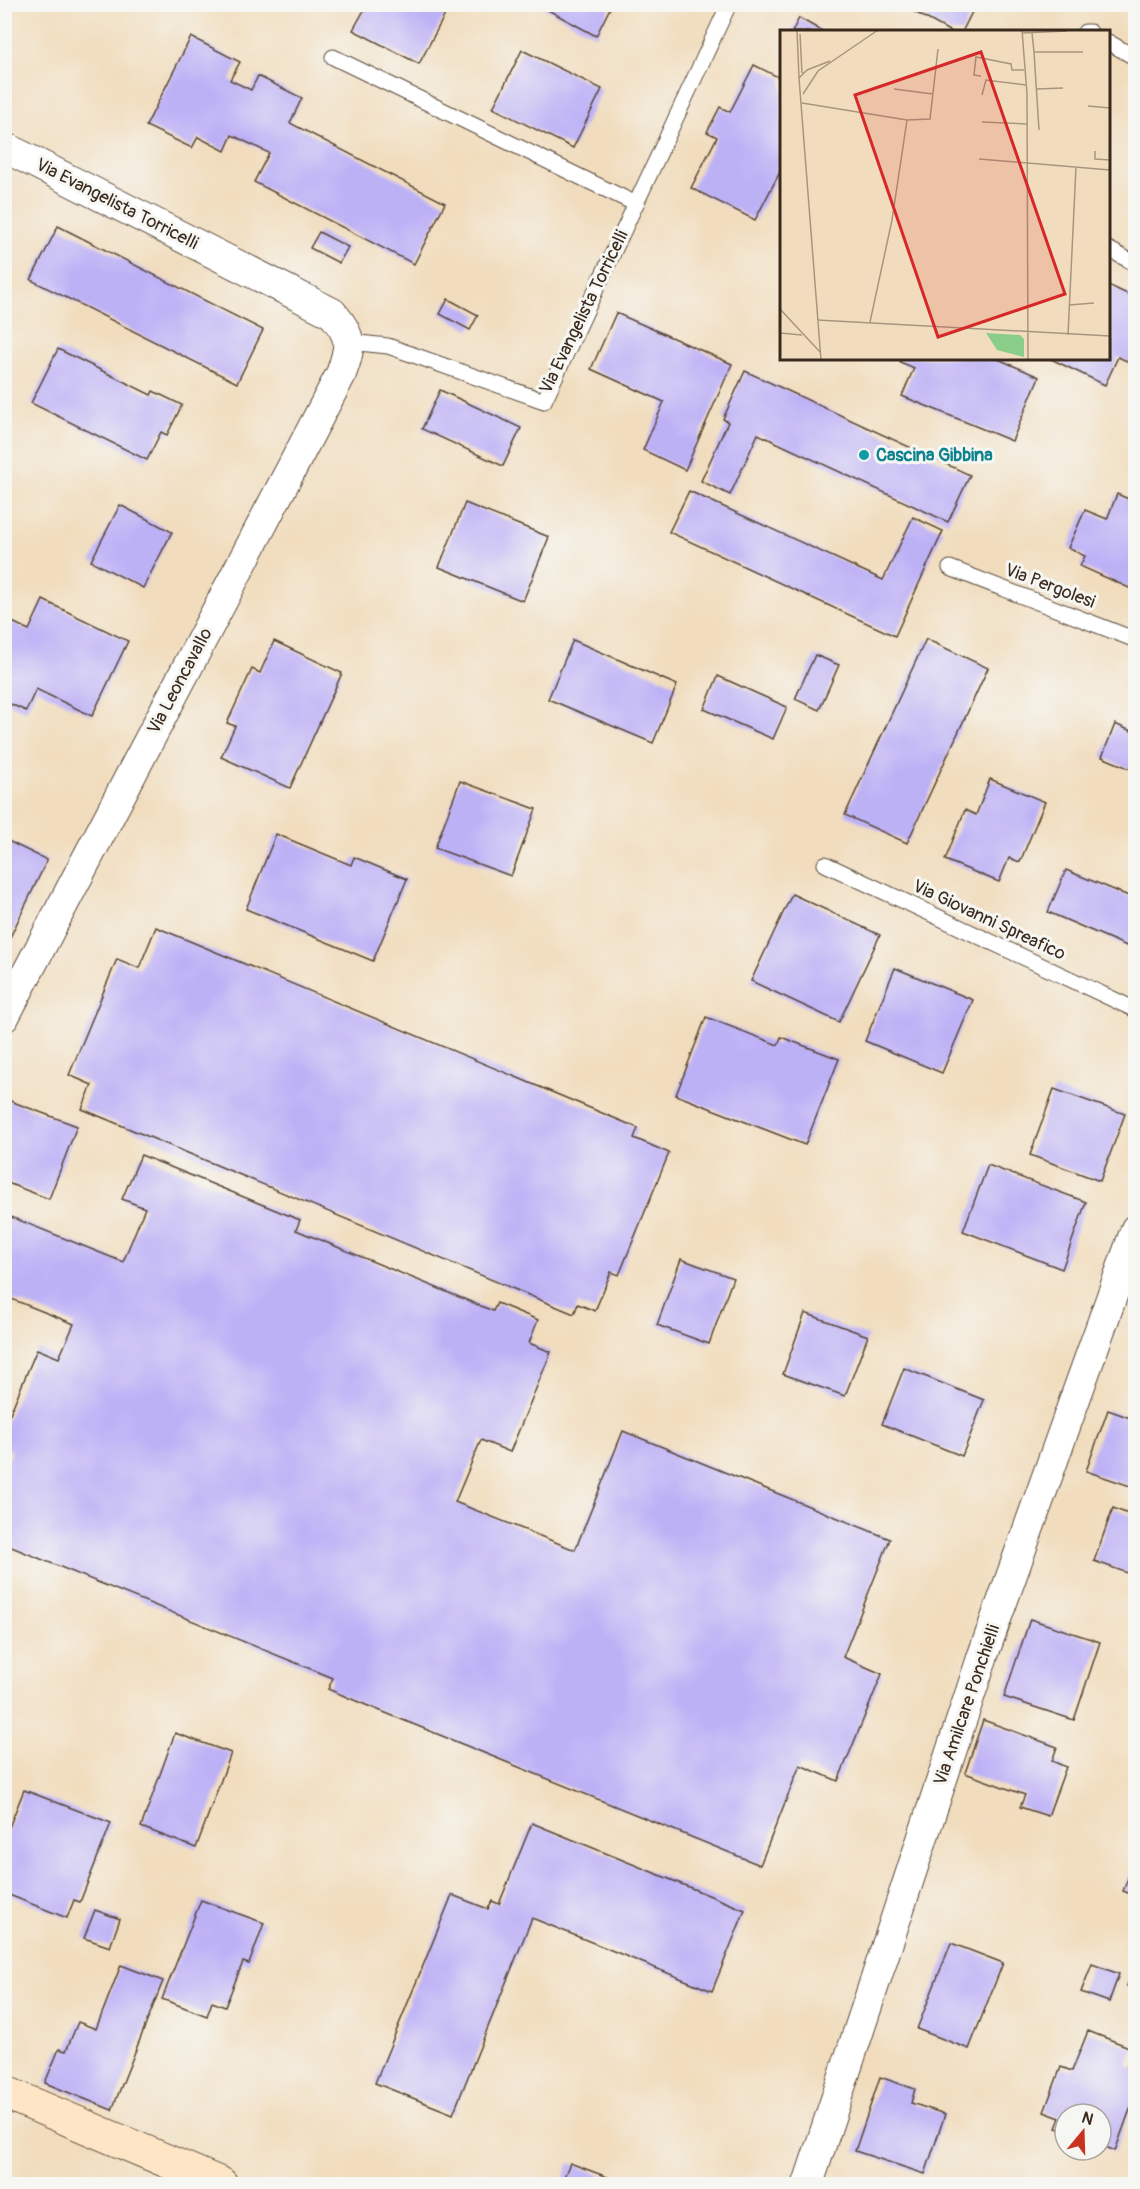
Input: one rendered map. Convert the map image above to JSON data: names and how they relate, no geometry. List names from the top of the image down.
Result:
{
  "streets": {
    "street": ["Via Evangelista Torricelli", "Via Leoncavallo", "Via Amilcare Ponchielli"],
    "lane": ["Via Pergolesi", "Via Giovanni Spreafico"]
  },
  "crossings": [
    ["Via Evangelista Torricelli", "Via Leoncavallo"]
  ],
  "places": ["Cascina Gibbina"],
  "north": "top"
}
